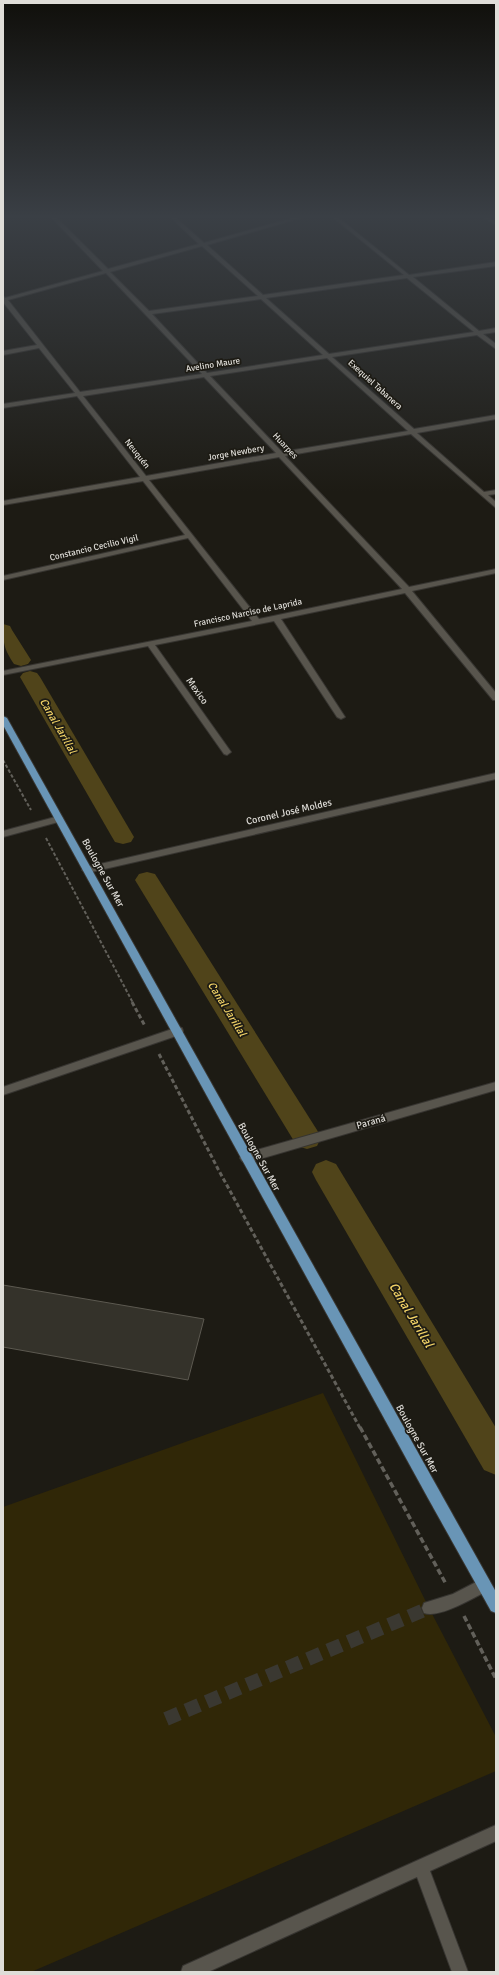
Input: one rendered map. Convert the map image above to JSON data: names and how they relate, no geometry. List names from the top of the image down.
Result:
{
  "streets": {
    "main road": ["Boulogne Sur Mer"],
    "street": [
      "Avelino Maure",
      "Exequiel Tabanera",
      "Huarpes",
      "Jorge Newbery",
      "Neuquén",
      "Constancio Cecilio Vigil",
      "Francisco Narciso de Laprida",
      "Mexico",
      "Coronel José Moldes",
      "Paraná"
    ]
  },
  "crossings": [
    ["Avelino Maure", "Exequiel Tabanera"],
    ["Avelino Maure", "Huarpes"],
    ["Avelino Maure", "Neuquén"],
    ["Exequiel Tabanera", "Jorge Newbery"],
    ["Huarpes", "Jorge Newbery"],
    ["Huarpes", "Francisco Narciso de Laprida"],
    ["Jorge Newbery", "Neuquén"],
    ["Neuquén", "Constancio Cecilio Vigil"],
    ["Neuquén", "Francisco Narciso de Laprida"],
    ["Francisco Narciso de Laprida", "Mexico"],
    ["Coronel José Moldes", "Boulogne Sur Mer"],
    ["Boulogne Sur Mer", "Paraná"]
  ],
  "water": ["Canal Jarillal"]
}
